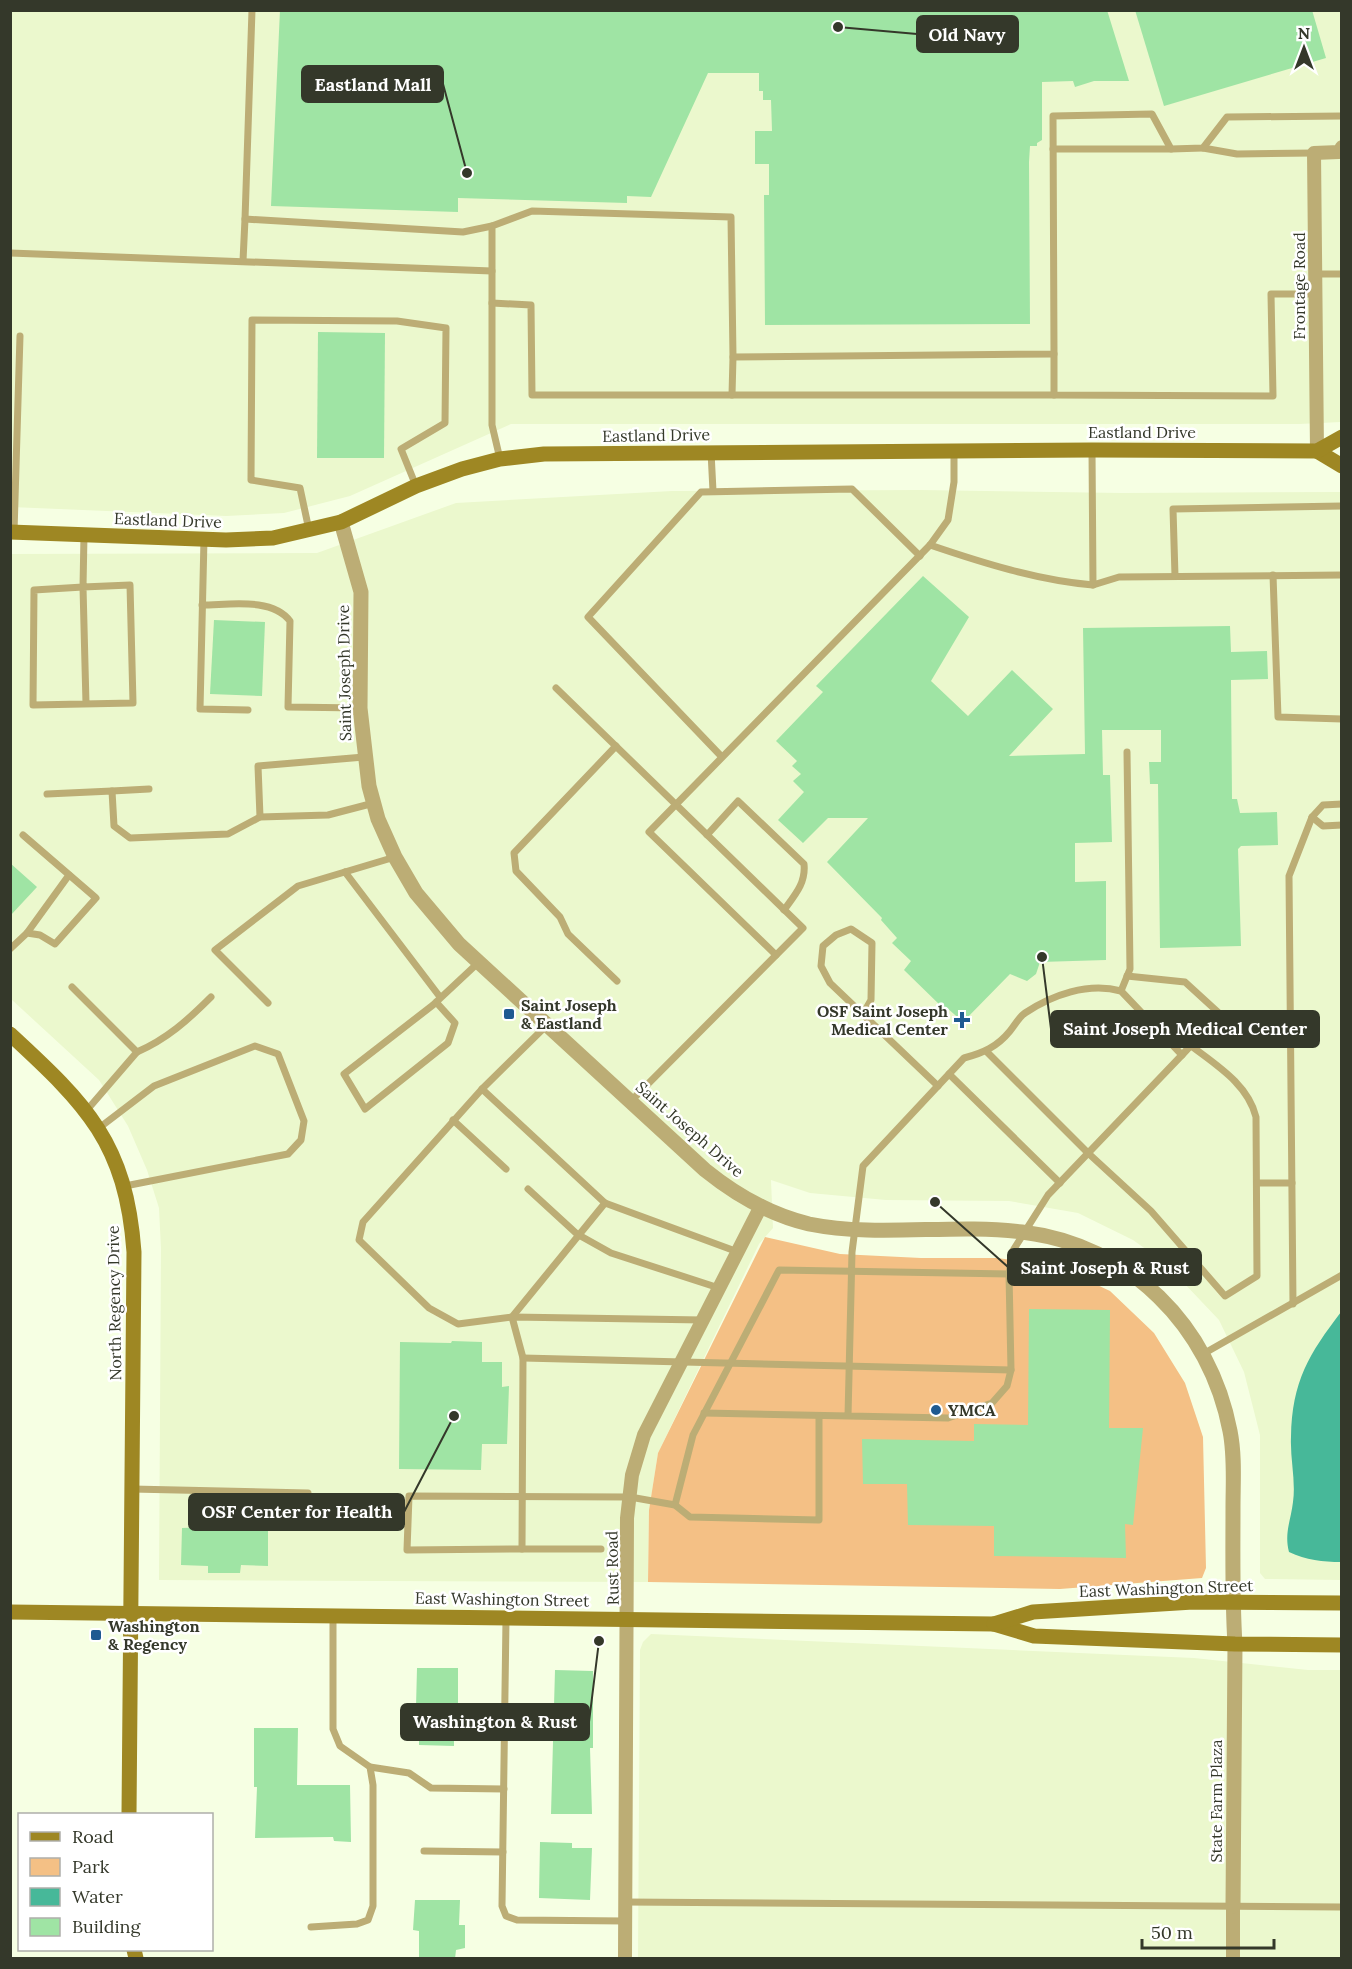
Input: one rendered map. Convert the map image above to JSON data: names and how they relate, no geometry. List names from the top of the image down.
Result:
{
  "streets": {
    "main road": ["Eastland Drive", "North Regency Drive", "East Washington Street"],
    "street": [
      "Frontage Road",
      "Saint Joseph Drive",
      "Rust Road",
      "State Farm Plaza"
    ]
  },
  "crossings": [
    ["Frontage Road", "Eastland Drive"],
    ["Eastland Drive", "Saint Joseph Drive"],
    ["Saint Joseph Drive", "Rust Road"],
    ["Saint Joseph Drive", "East Washington Street"],
    ["Saint Joseph Drive", "State Farm Plaza"],
    ["North Regency Drive", "East Washington Street"],
    ["Rust Road", "East Washington Street"],
    ["East Washington Street", "State Farm Plaza"]
  ],
  "places": {
    "other": [
      "Old Navy",
      "Eastland Mall",
      "Saint Joseph Medical Center",
      "Saint Joseph & Rust",
      "YMCA",
      "OSF Center for Health",
      "Washington & Rust"
    ],
    "transit": ["Saint Joseph & Eastland", "Washington & Regency"],
    "health": ["OSF Saint Joseph Medical Center"]
  },
  "legend": [
    "Road",
    "Park",
    "Water",
    "Building"
  ],
  "scale_bar": "50 m",
  "north": "top"
}
